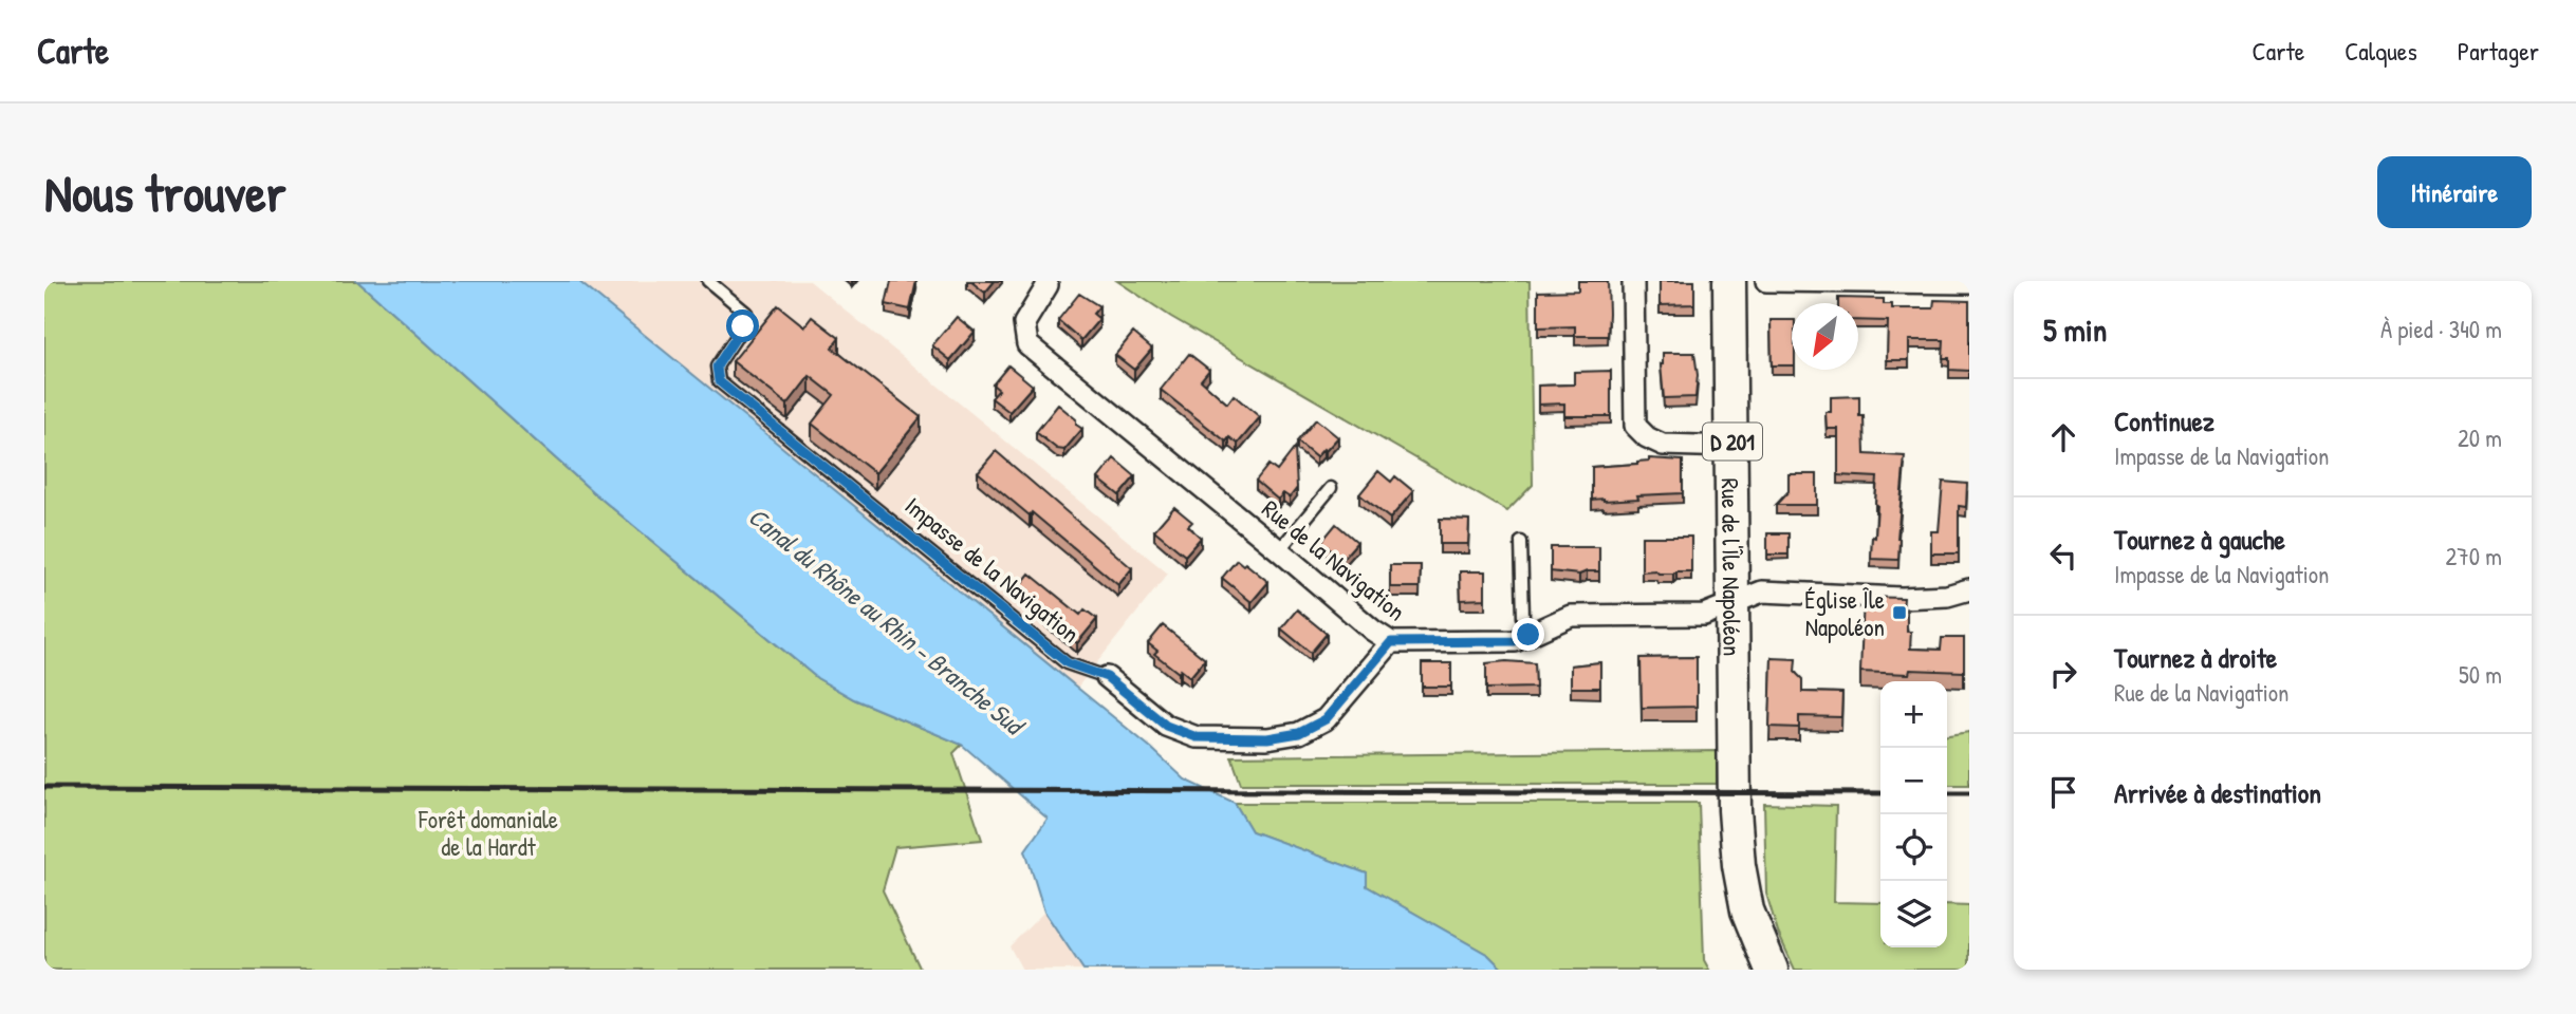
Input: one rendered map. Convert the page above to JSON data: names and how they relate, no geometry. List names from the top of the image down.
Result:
{
  "streets": {
    "main road": ["D 201", "Rue de l'Île Napoléon"],
    "street": ["Rue de la Navigation", "Impasse de la Navigation"]
  },
  "crossings": [
    ["Rue de la Navigation", "Rue de l'Île Napoléon"],
    ["Rue de la Navigation", "Impasse de la Navigation"]
  ],
  "water": ["Canal du Rhône au Rhin - Branche Sud"],
  "parks": ["Forêt domaniale de la Hardt"],
  "places": {
    "transit": ["Église Île Napoléon"]
  },
  "north": "bottom left",
  "page": {
    "header": "Carte",
    "nav": ["Carte", "Calques", "Partager"],
    "buttons": "Itinéraire",
    "title": "Nous trouver",
    "heading": ["5 min", "À pied · 340 m"],
    "list": [
      ["Continuez", "Impasse de la Navigation", "20 m"],
      ["Tournez à gauche", "Impasse de la Navigation", "270 m"],
      ["Tournez à droite", "Rue de la Navigation", "50 m"],
      "Arrivée à destination"
    ],
    "map_buttons": ["+", "−"]
  }
}
